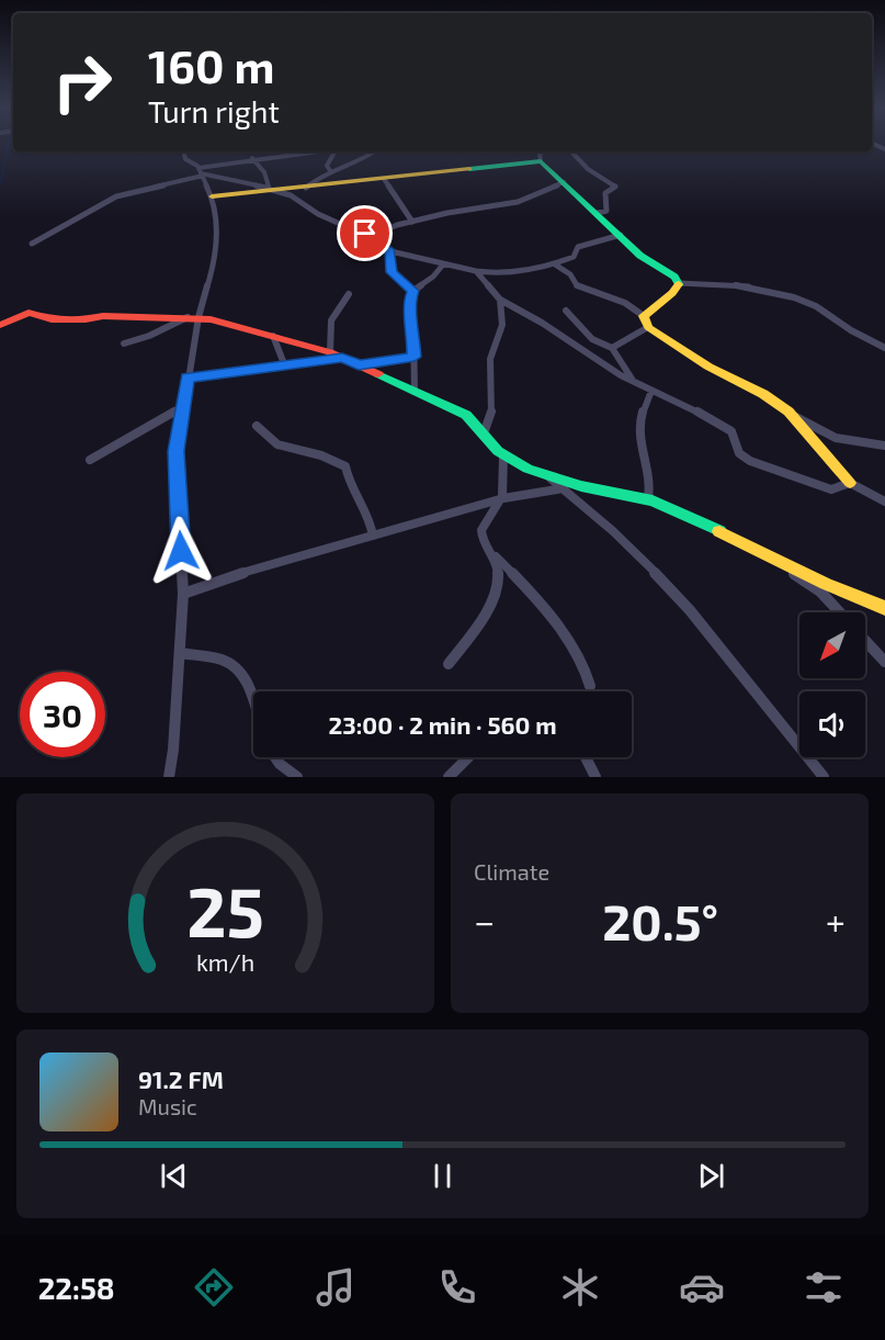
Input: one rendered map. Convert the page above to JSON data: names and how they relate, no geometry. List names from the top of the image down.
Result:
{
  "north": "bottom left",
  "page": {
    "turn": ["160 m", "Turn right"],
    "limit": "30",
    "trip": "23:00 · 2 min · 560 m",
    "tile": "Climate",
    "heat": ["−", "20.5°", "+"],
    "song": ["91.2 FM", "Music"],
    "tabs": "22:58",
    "gauge": ["25", "km/h"]
  }
}
